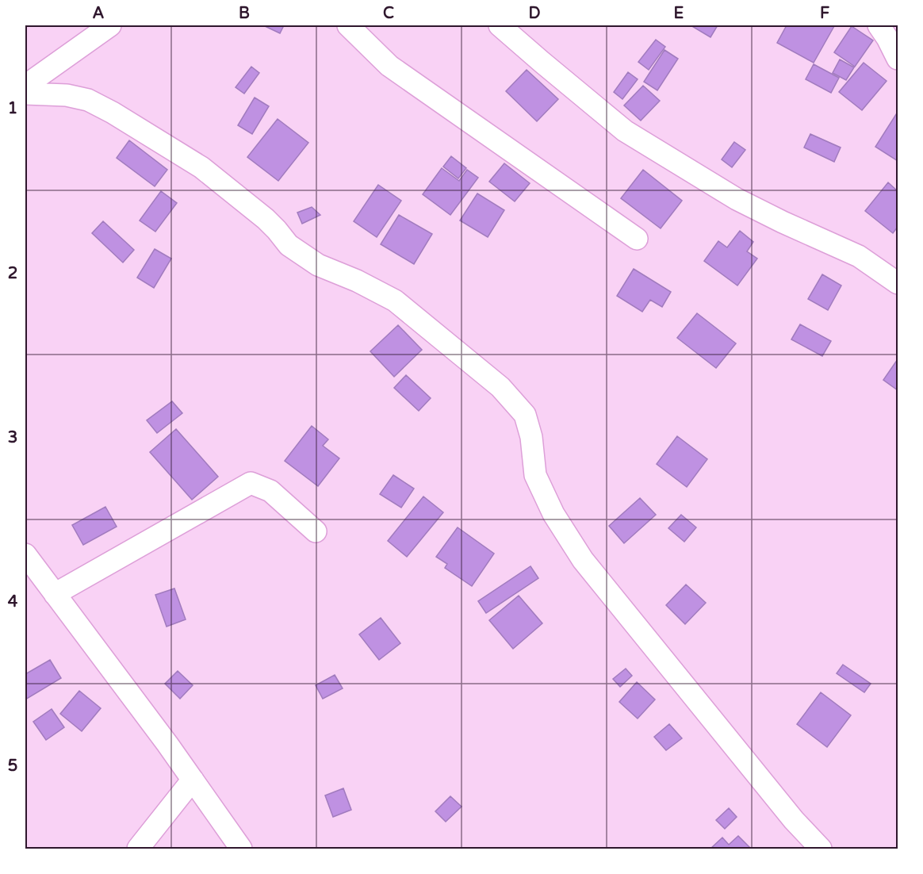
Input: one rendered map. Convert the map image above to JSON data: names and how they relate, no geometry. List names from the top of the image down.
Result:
{
  "grid": {
    "columns": [
      "A",
      "B",
      "C",
      "D",
      "E",
      "F"
    ],
    "rows": [
      "1",
      "2",
      "3",
      "4",
      "5"
    ]
  }
}
